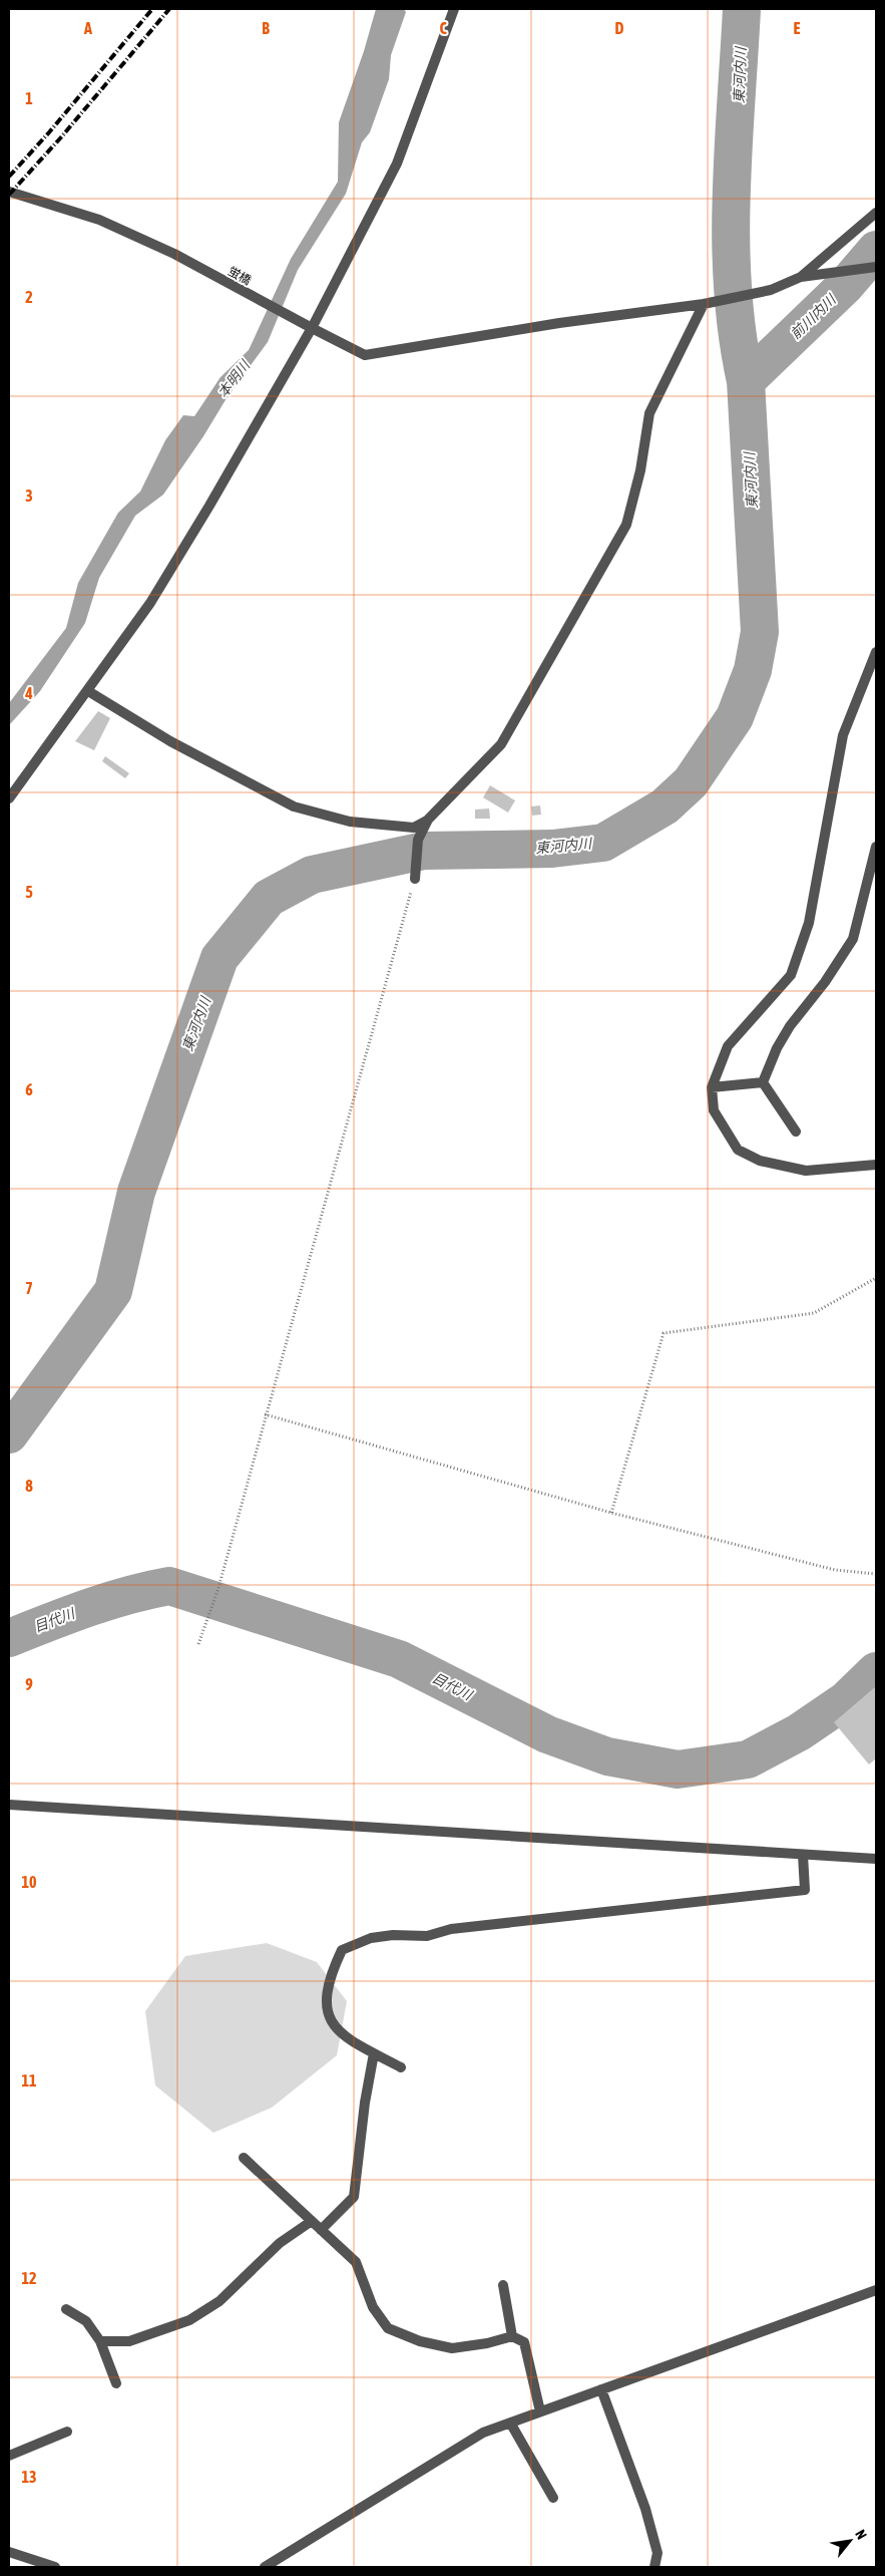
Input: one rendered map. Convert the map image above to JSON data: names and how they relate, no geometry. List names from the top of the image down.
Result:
{
  "streets": {
    "street": ["蛍橋"]
  },
  "water": [
    "東河内川",
    "前川内川",
    "本明川",
    "目代川"
  ],
  "north": "top right",
  "grid": {
    "columns": [
      "A",
      "B",
      "C",
      "D",
      "E"
    ],
    "rows": [
      "1",
      "2",
      "3",
      "4",
      "5",
      "6",
      "7",
      "8",
      "9",
      "10",
      "11",
      "12",
      "13"
    ]
  }
}
